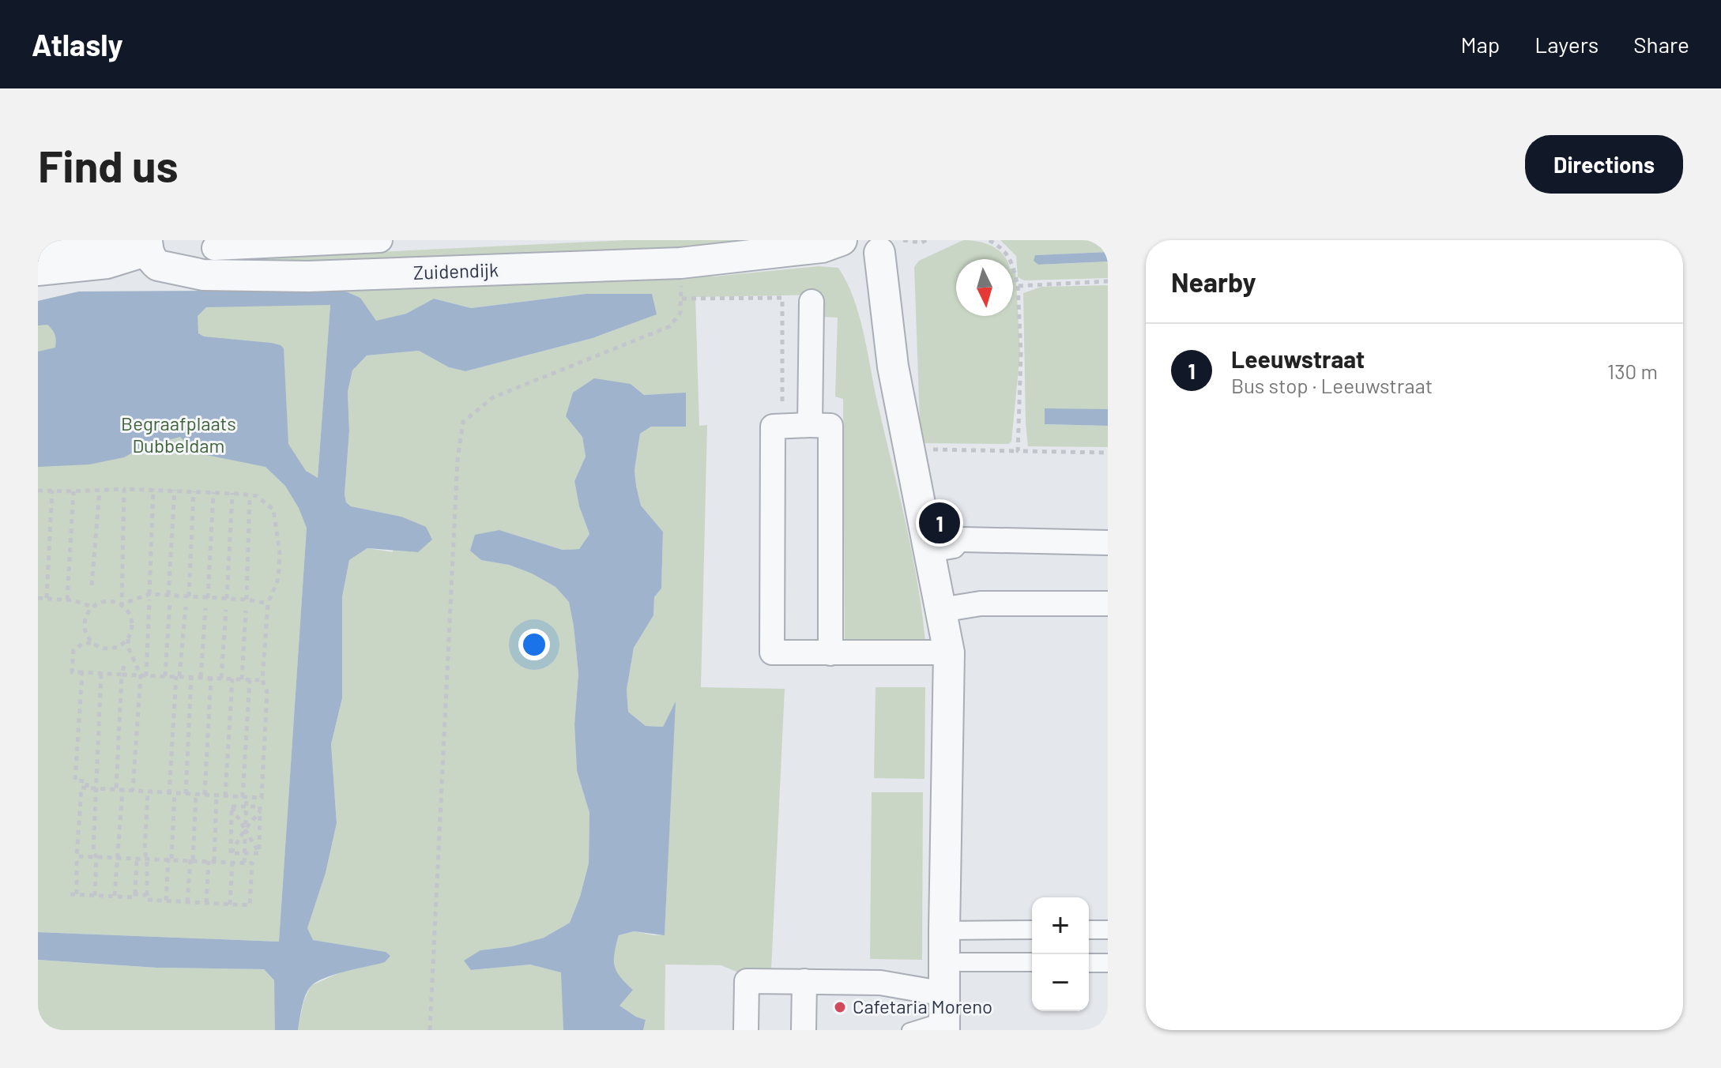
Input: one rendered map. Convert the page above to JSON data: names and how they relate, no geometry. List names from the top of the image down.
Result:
{
  "streets": {
    "street": ["Zuidendijk"]
  },
  "parks": ["Begraafplaats Dubbeldam"],
  "places": ["Cafetaria Moreno"],
  "north": "bottom",
  "page": {
    "header": "Atlasly",
    "nav": ["Map", "Layers", "Share"],
    "buttons": "Directions",
    "title": "Find us",
    "heading": "Nearby",
    "list": [
      {
        "mark": "1",
        "name": "Leeuwstraat",
        "note": "Bus stop · Leeuwstraat",
        "value": "130 m"
      }
    ],
    "pins": "1",
    "map_buttons": ["+", "−"]
  }
}
